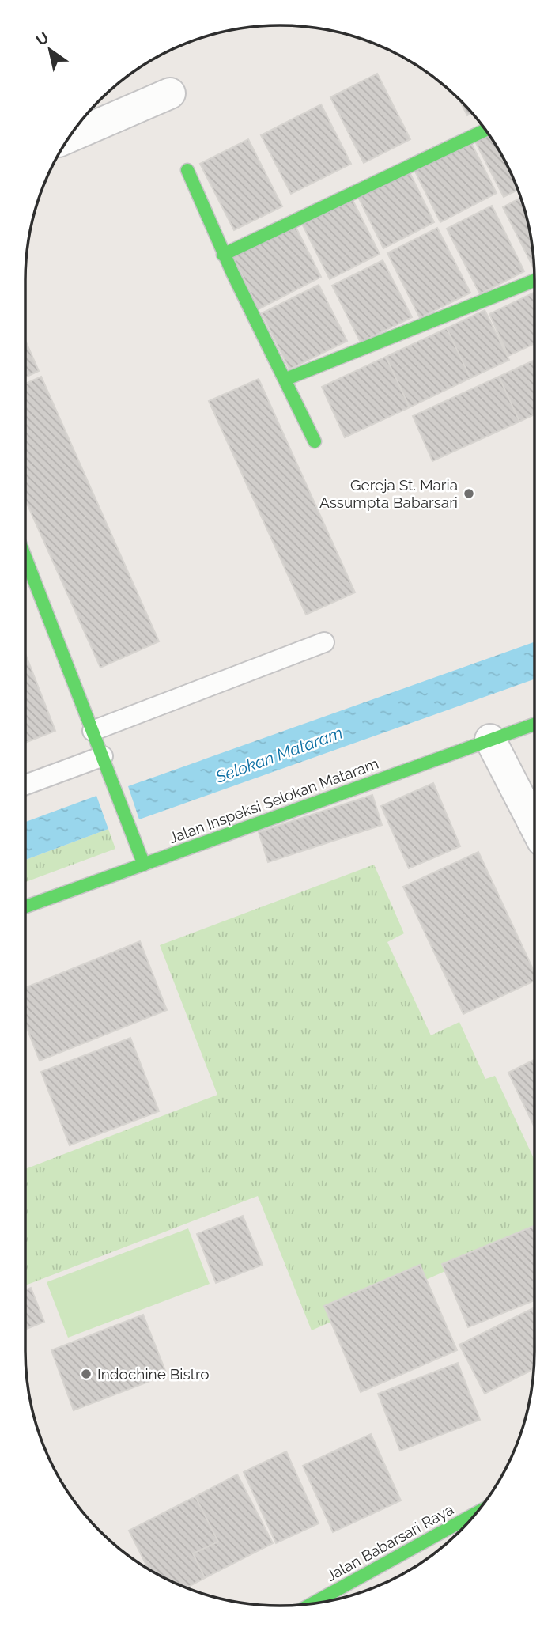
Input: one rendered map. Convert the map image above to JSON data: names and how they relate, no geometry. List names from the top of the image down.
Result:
{
  "streets": {
    "street": ["Jalan Inspeksi Selokan Mataram", "Jalan Babarsari Raya"]
  },
  "water": ["Selokan Mataram"],
  "places": ["Gereja St. Maria Assumpta Babarsari", "Indochine Bistro"],
  "north": "top left"
}
